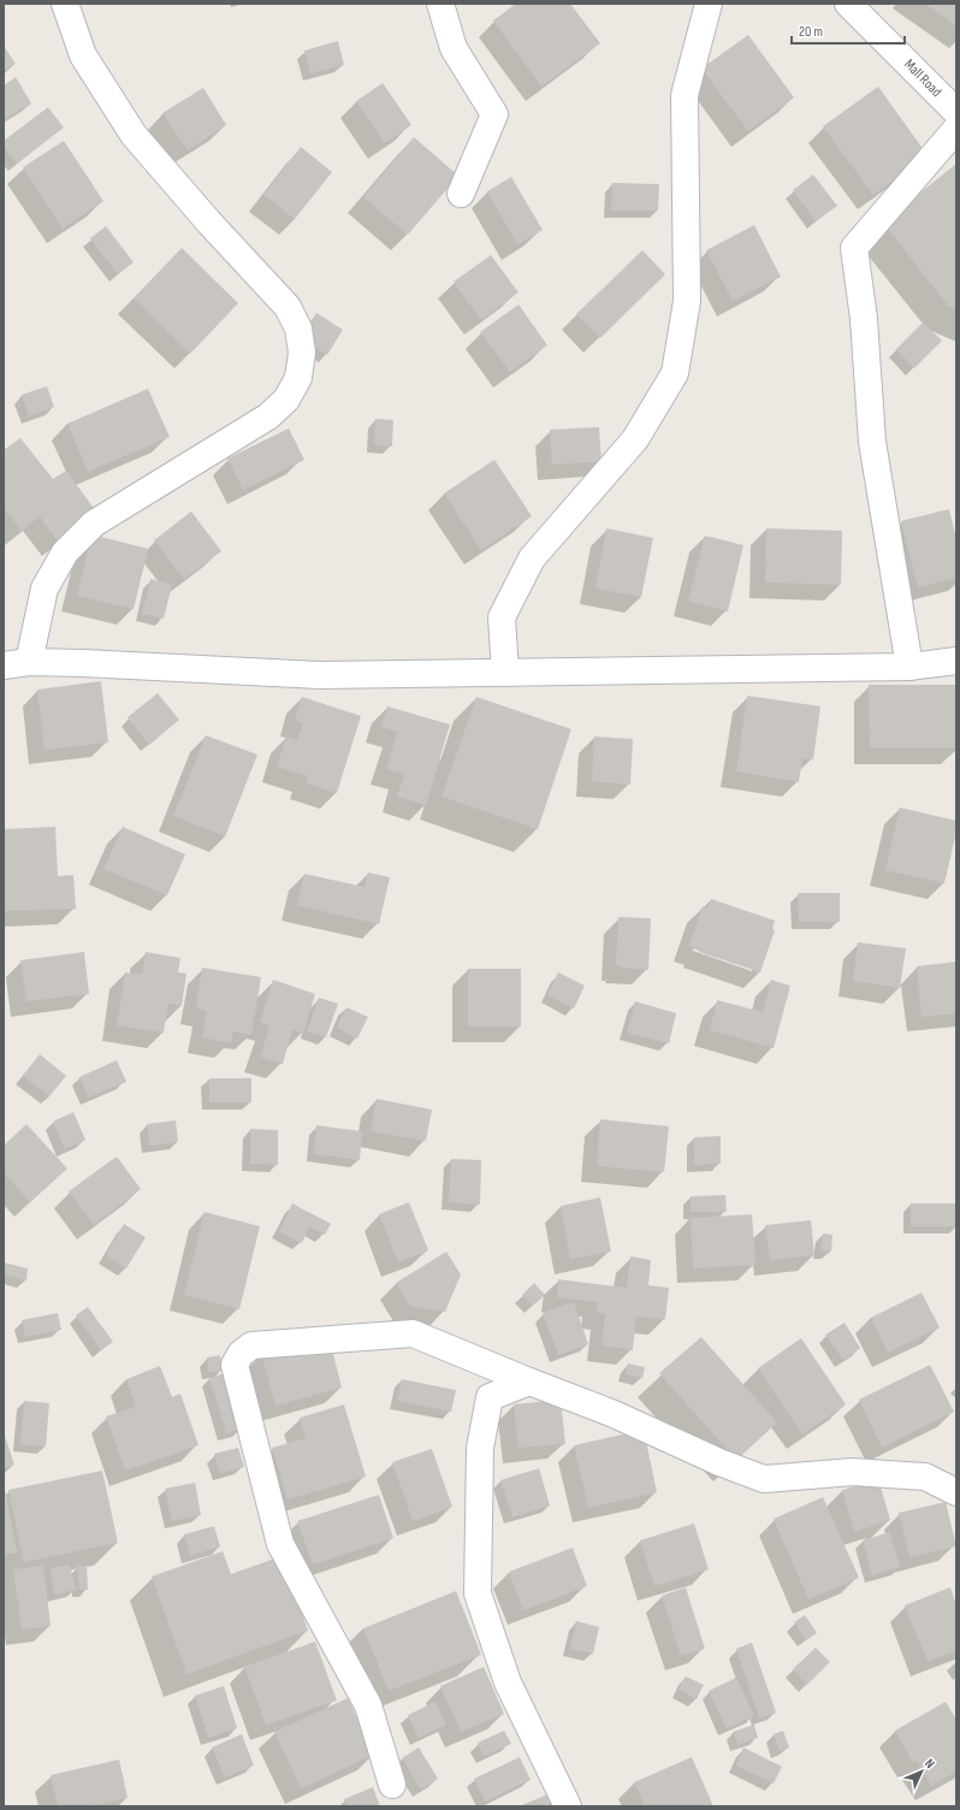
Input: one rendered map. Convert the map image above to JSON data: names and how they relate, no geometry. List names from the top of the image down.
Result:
{
  "streets": {
    "street": ["Mall Road"]
  },
  "scale_bar": "20 m",
  "north": "top right"
}
